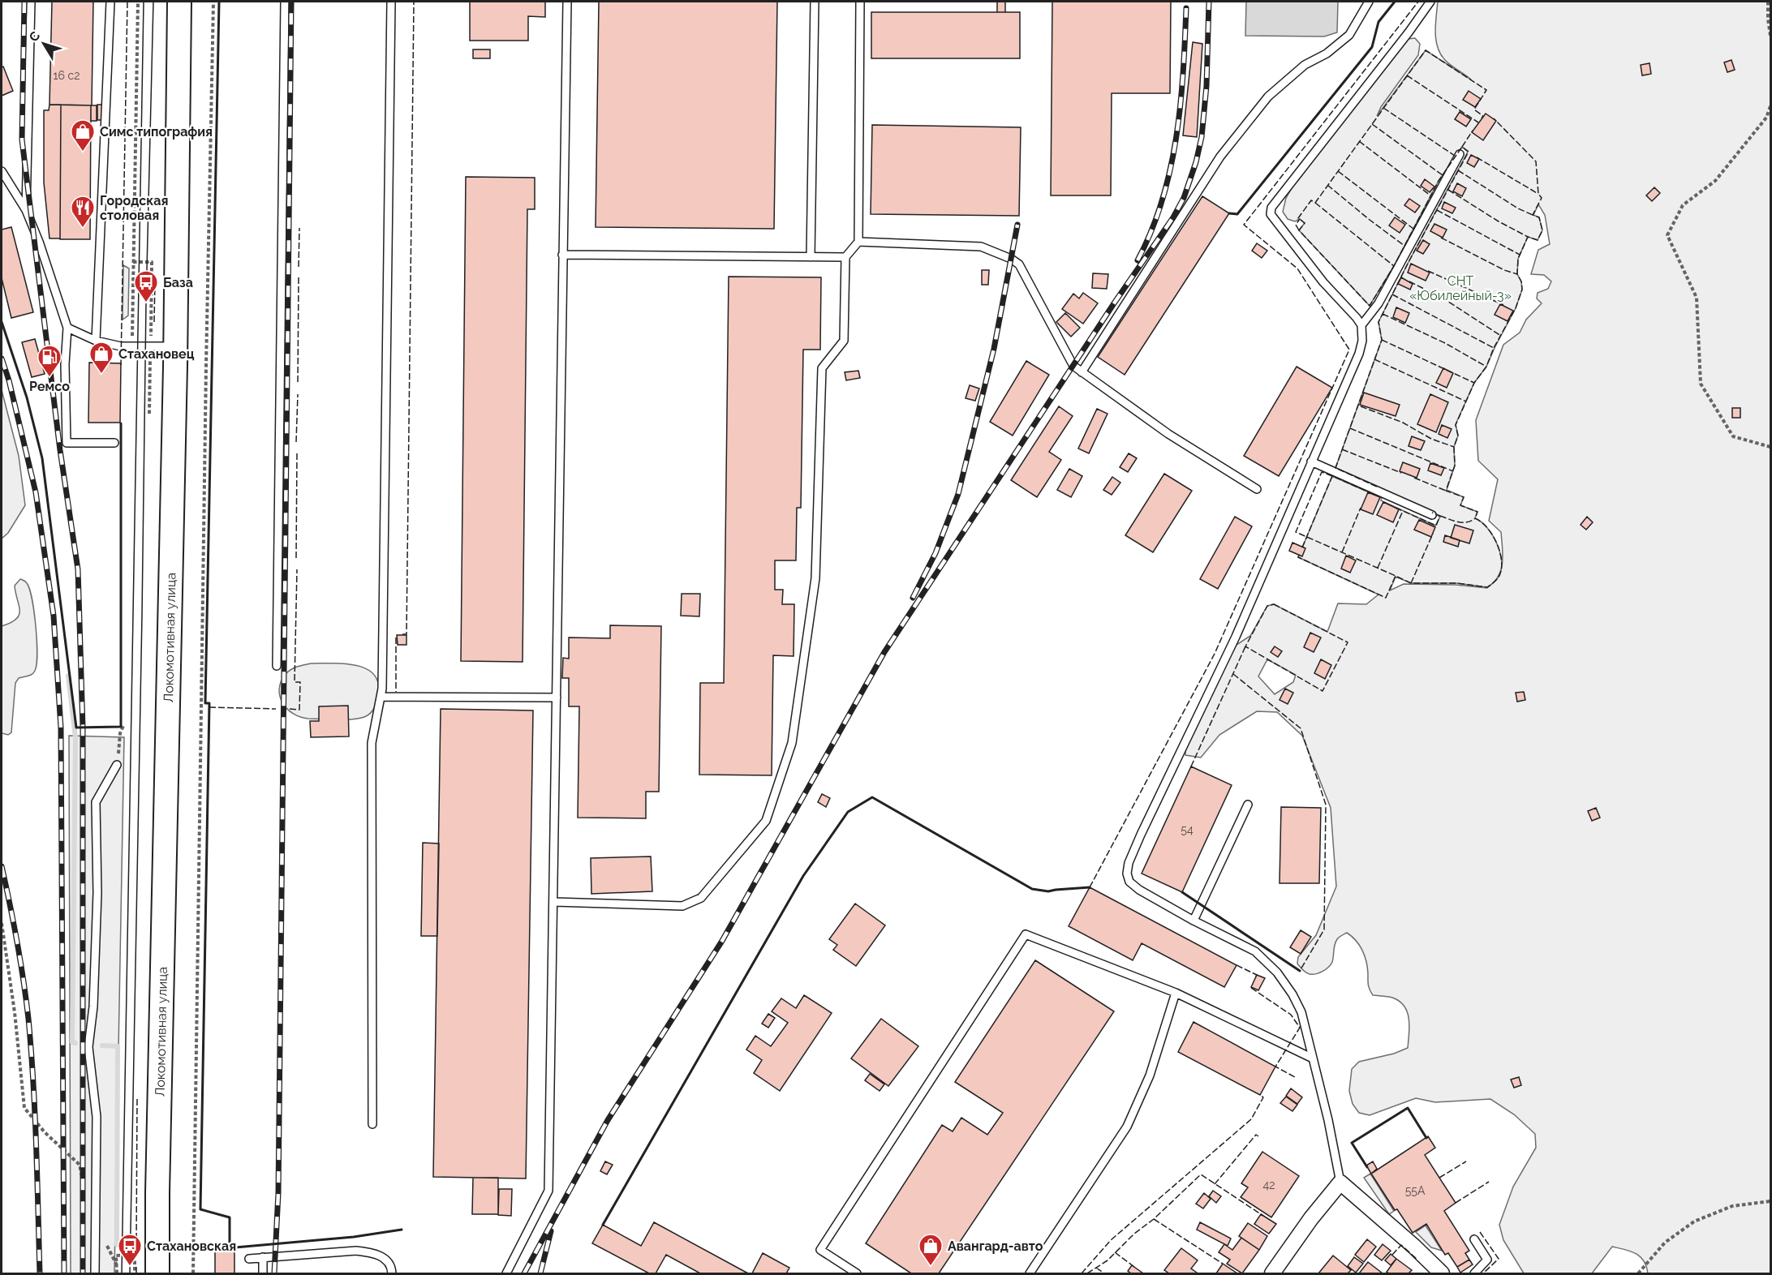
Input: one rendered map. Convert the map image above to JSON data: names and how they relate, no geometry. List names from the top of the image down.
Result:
{
  "streets": {
    "main road": ["Локомотивная улица"]
  },
  "parks": ["СНТ «Юбилейный-3»"],
  "places": {
    "shop": ["Симс типография", "Стахановец", "Авангард-авто"],
    "restaurant": ["Городская столовая"],
    "bus stop": ["База", "Стахановская"],
    "fuel station": ["Ремсо"]
  },
  "house_numbers": [
    "16 с2",
    "54",
    "42",
    "55А"
  ],
  "north": "top left"
}
